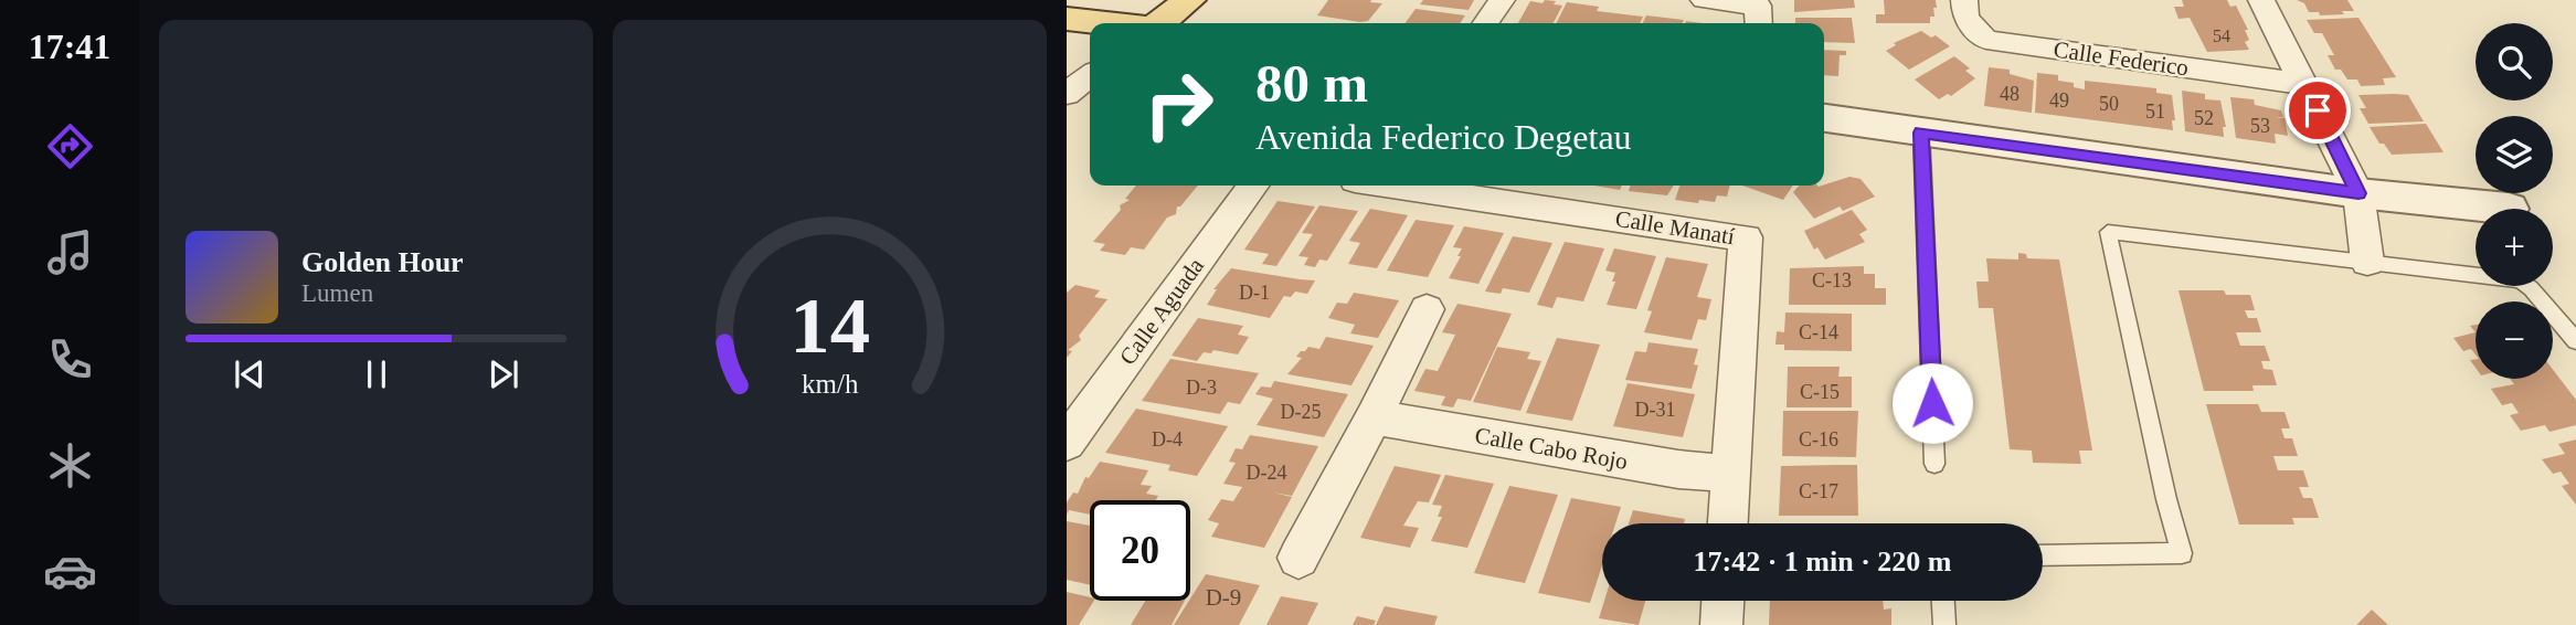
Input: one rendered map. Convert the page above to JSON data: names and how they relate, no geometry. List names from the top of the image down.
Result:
{
  "streets": {
    "street": [
      "Calle Federico",
      "Calle Manatí",
      "Calle Aguada",
      "Calle Cabo Rojo"
    ]
  },
  "crossings": [
    ["Calle Manatí", "Calle Cabo Rojo"]
  ],
  "house_numbers": [
    "54",
    "48",
    "49",
    "50",
    "51",
    "52",
    "53",
    "C-13",
    "D-1",
    "C-14",
    "D-3",
    "C-15",
    "D-31",
    "D-25",
    "D-4",
    "C-16",
    "D-24",
    "C-17",
    "D-9"
  ],
  "page": {
    "tabs": "17:41",
    "map_buttons": ["+", "−"],
    "turn": ["80 m", "Avenida Federico Degetau"],
    "song": ["Golden Hour", "Lumen"],
    "limit": "20",
    "trip": "17:42 · 1 min · 220 m",
    "gauge": ["14", "km/h"]
  }
}
